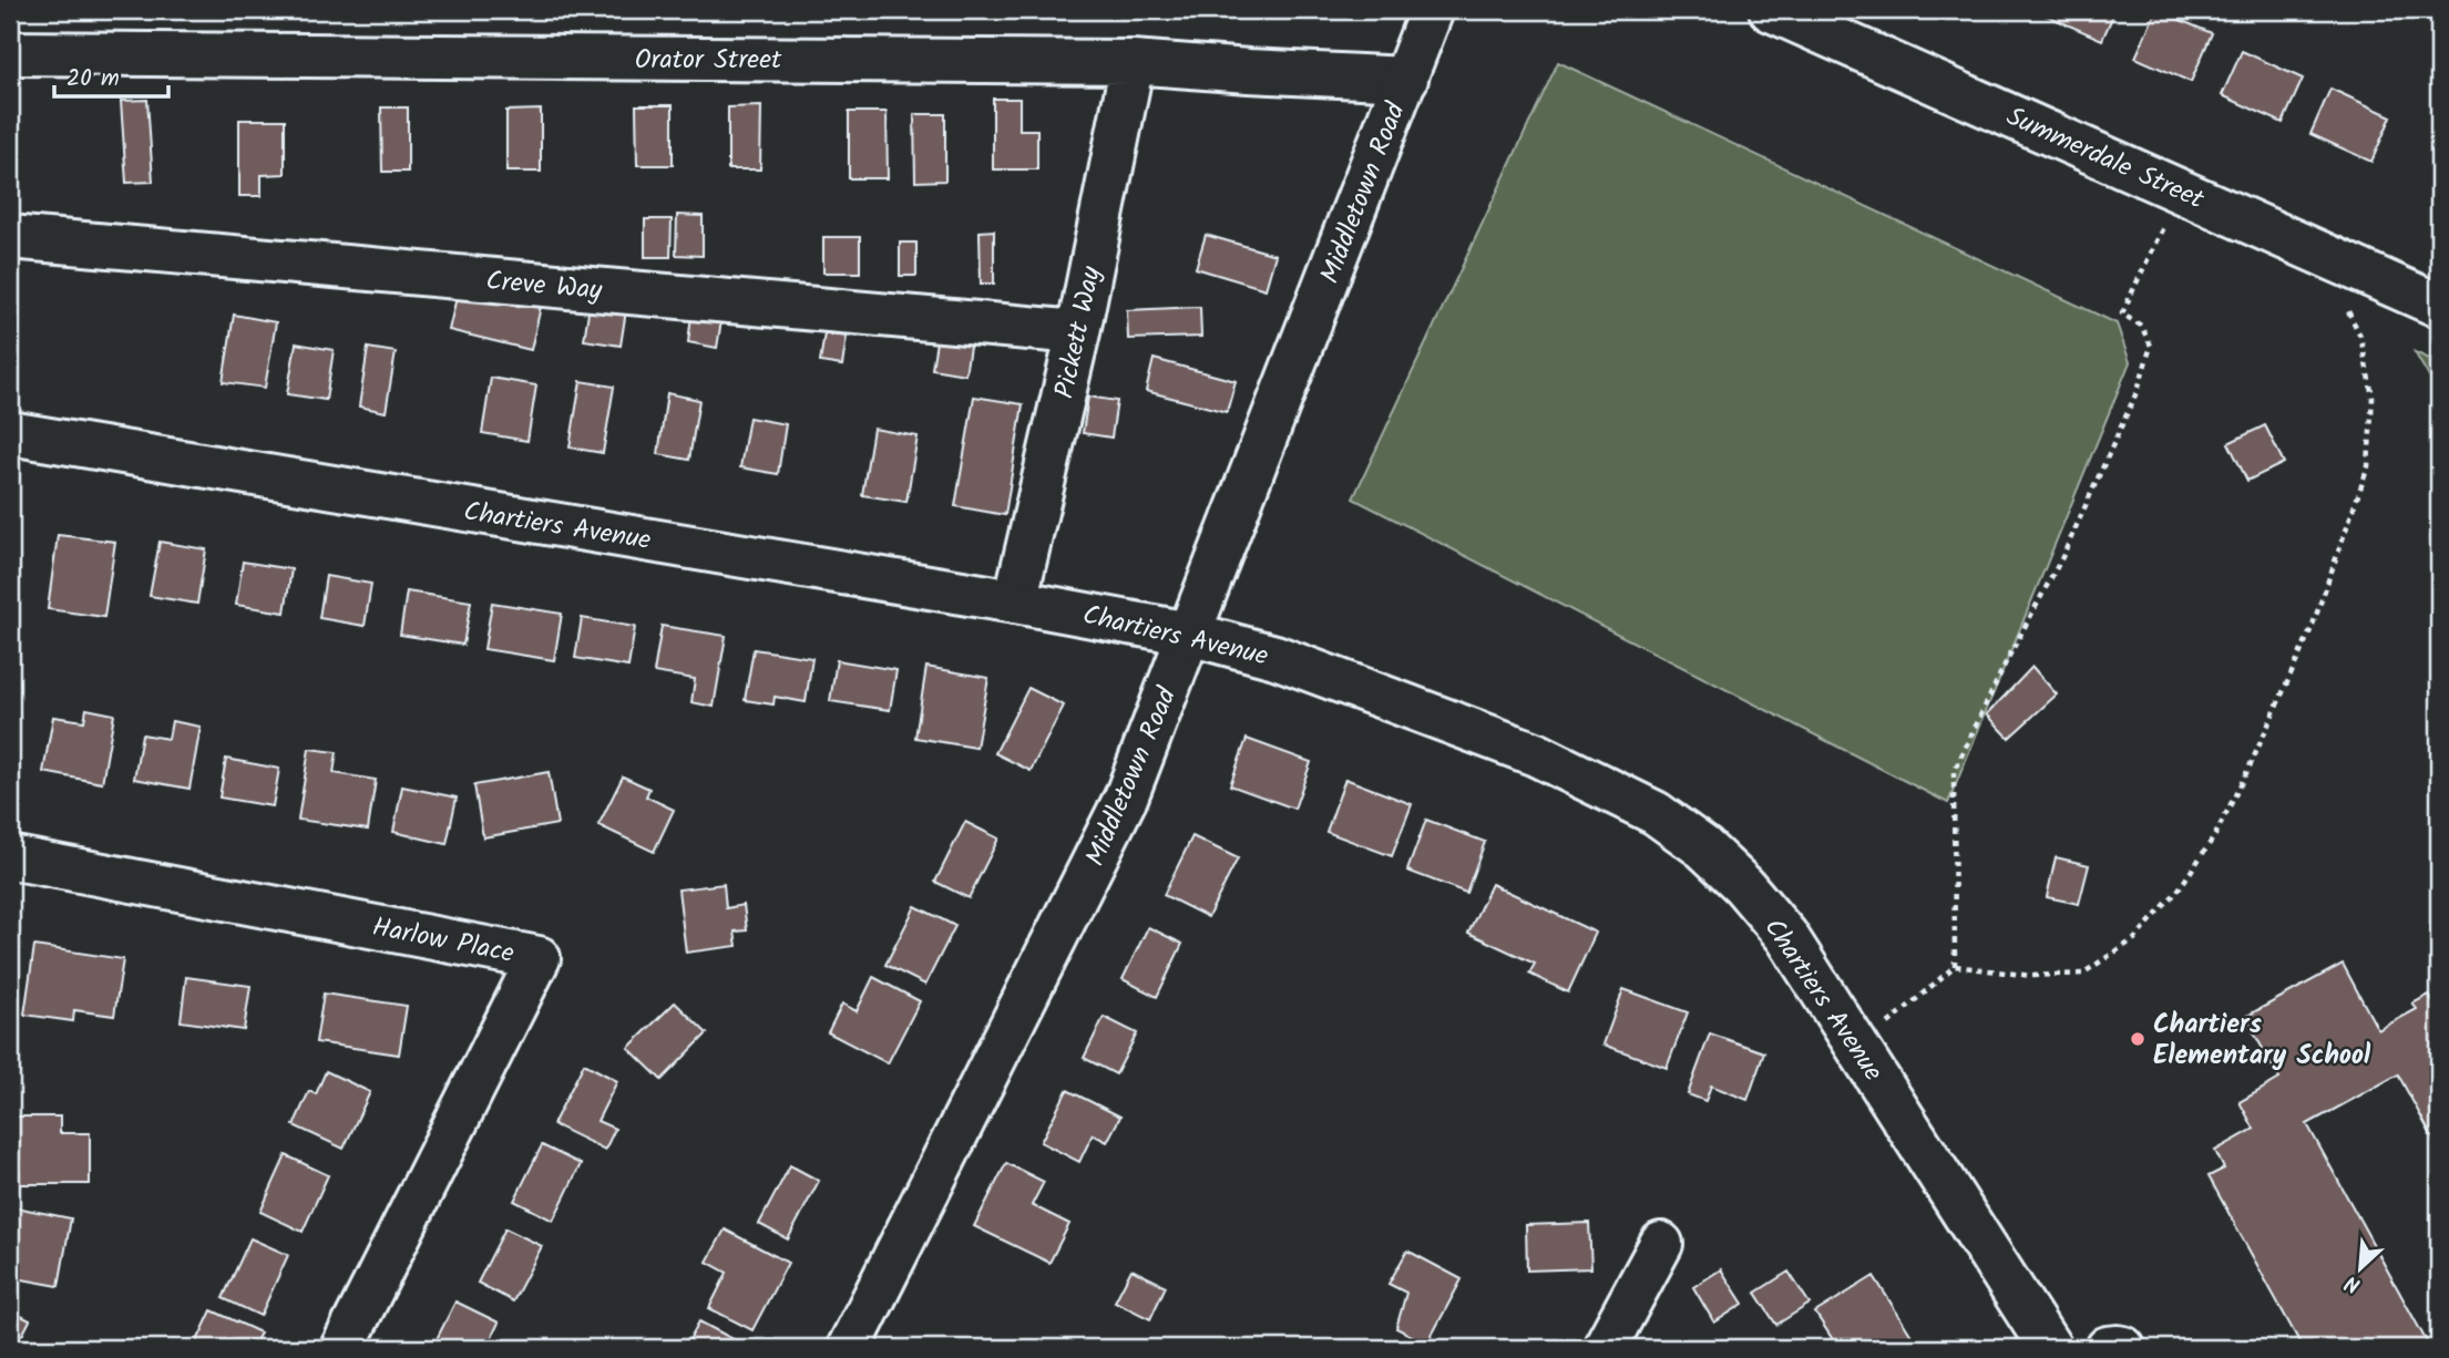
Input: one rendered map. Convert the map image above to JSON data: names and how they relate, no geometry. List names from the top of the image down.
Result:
{
  "streets": {
    "street": [
      "Orator Street",
      "Summerdale Street",
      "Middletown Road",
      "Creve Way",
      "Pickett Way",
      "Chartiers Avenue",
      "Harlow Place"
    ]
  },
  "crossings": [
    ["Orator Street", "Middletown Road"],
    ["Orator Street", "Pickett Way"],
    ["Middletown Road", "Chartiers Avenue"],
    ["Creve Way", "Pickett Way"],
    ["Pickett Way", "Chartiers Avenue"]
  ],
  "places": ["Chartiers Elementary School"],
  "scale_bar": "20 m",
  "north": "bottom left"
}
